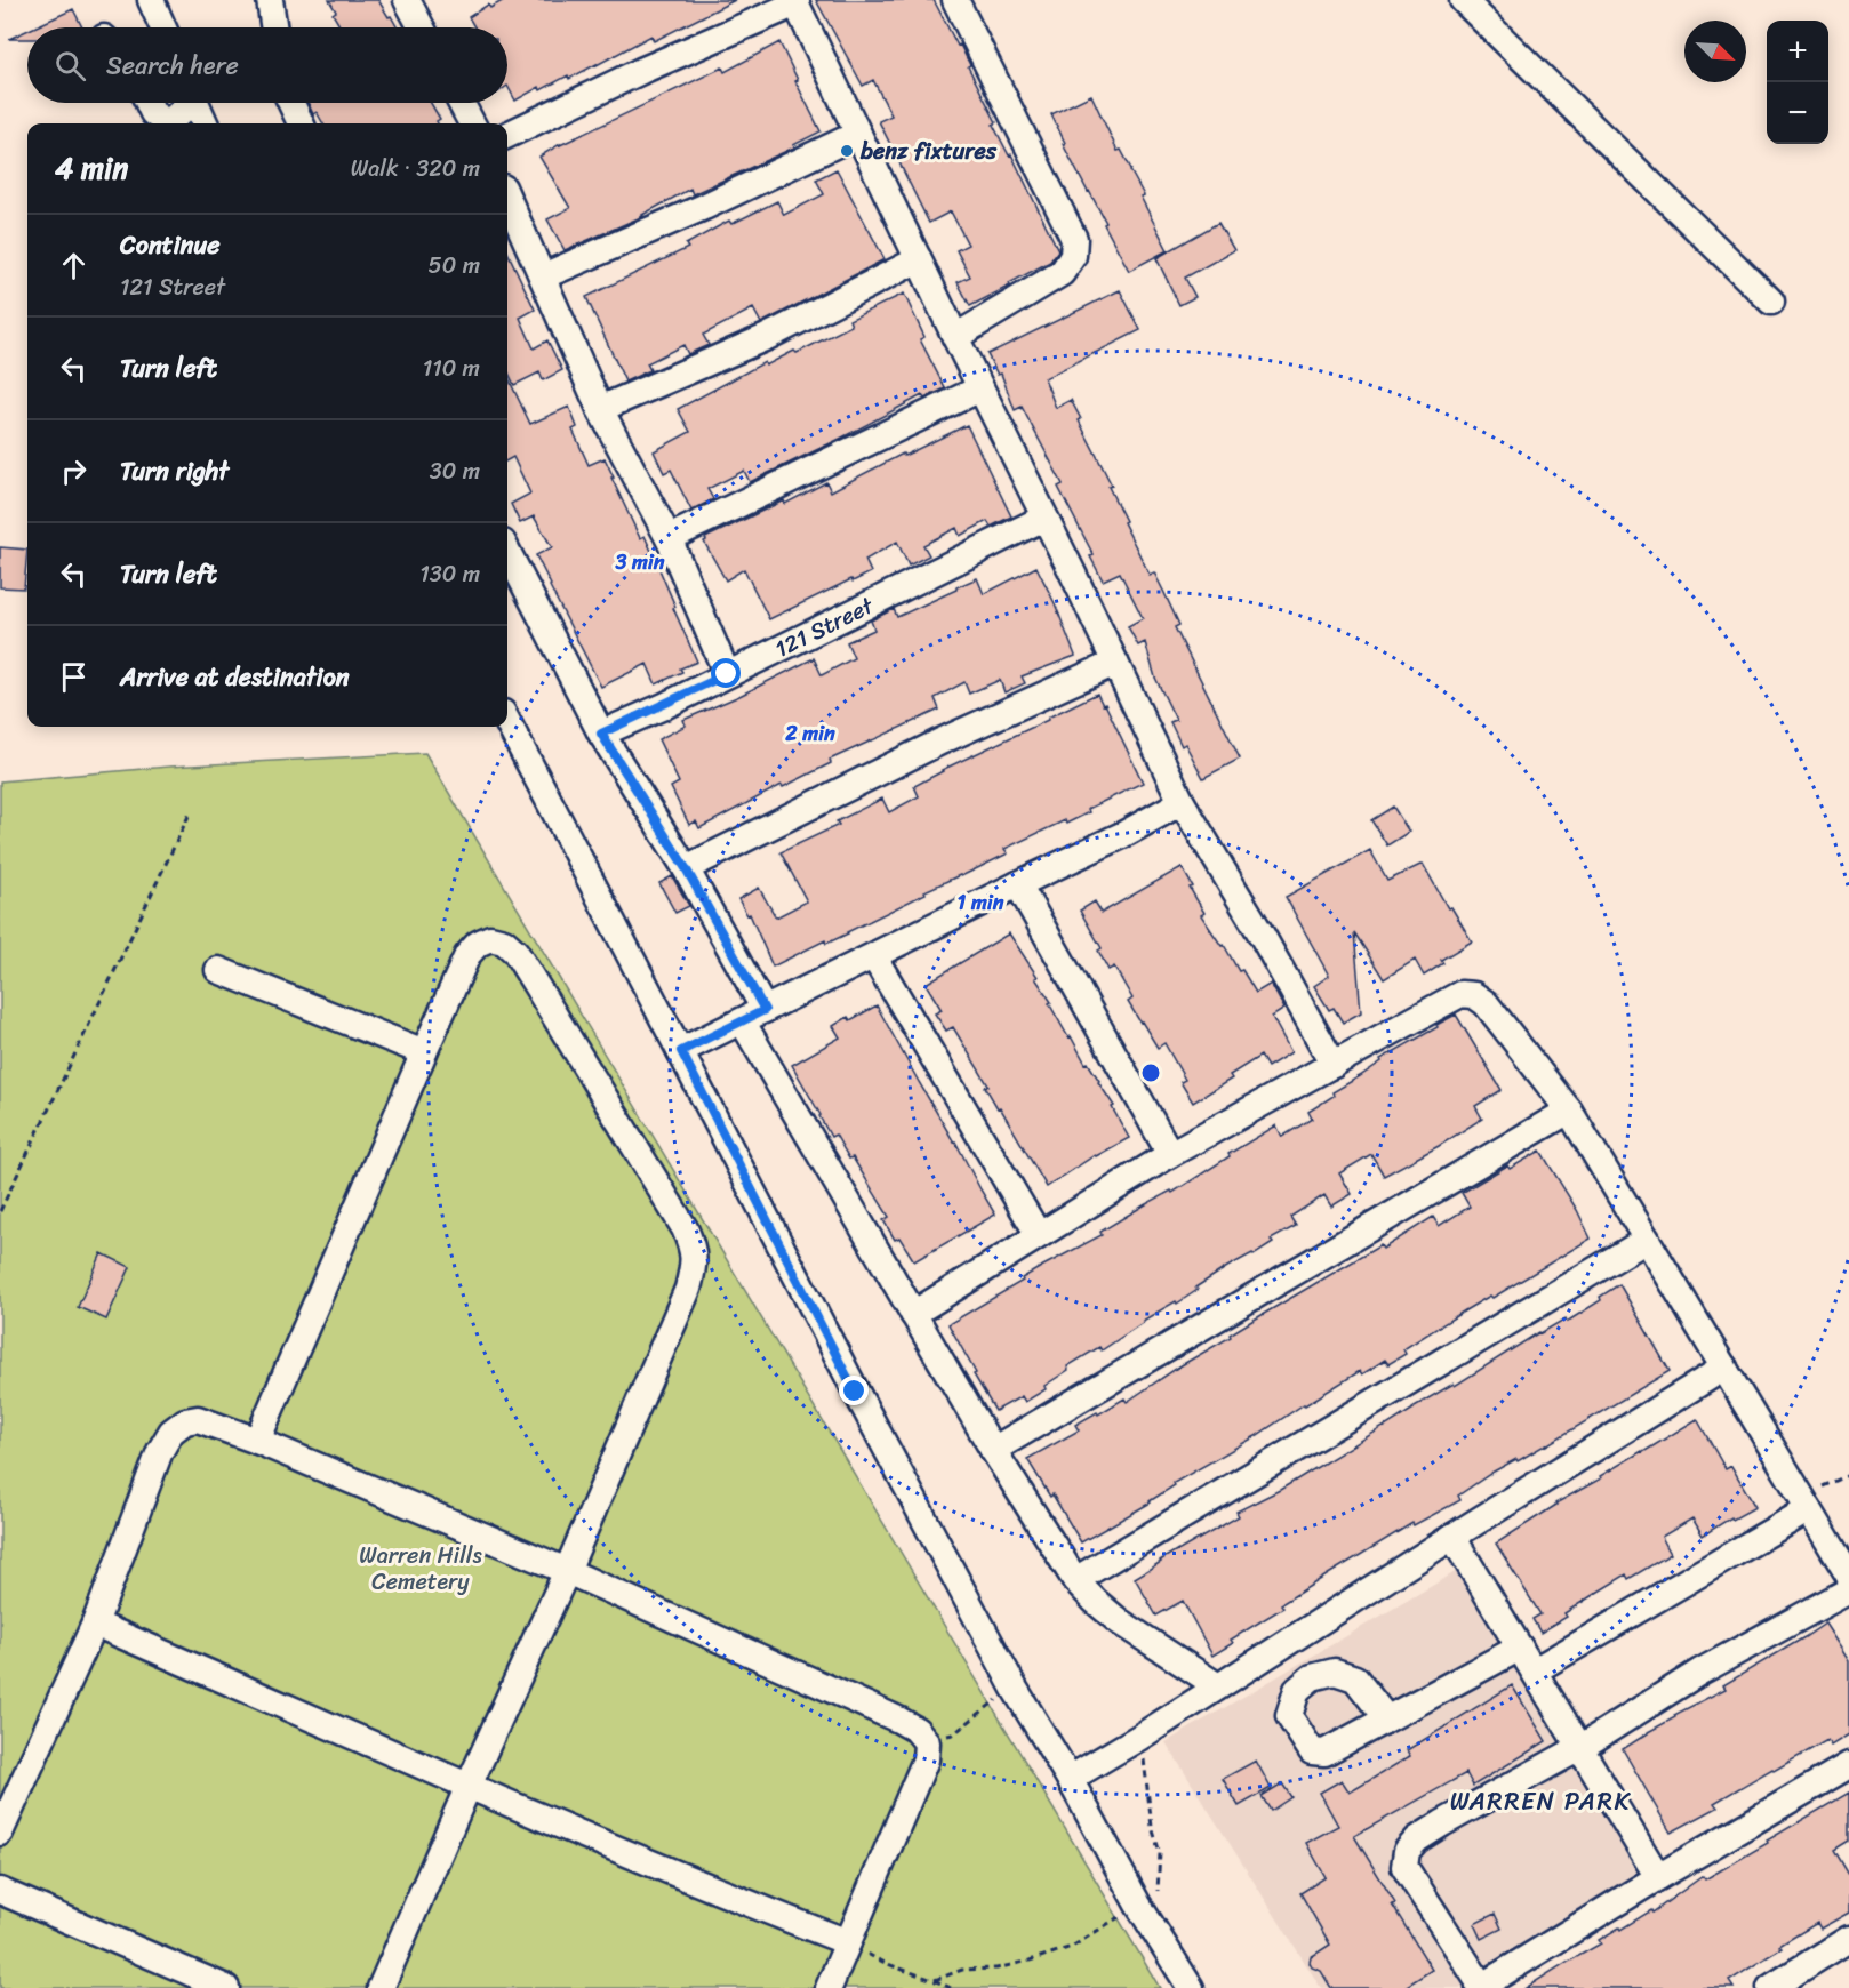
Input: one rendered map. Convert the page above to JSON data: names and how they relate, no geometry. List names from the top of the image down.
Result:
{
  "streets": {
    "street": ["121 Street"]
  },
  "districts": ["WARREN PARK"],
  "parks": ["Warren Hills Cemetery"],
  "places": ["benz fixtures"],
  "north": "bottom right",
  "page": {
    "map_buttons": ["+", "−"],
    "search": "Search here",
    "heading": ["4 min", "Walk · 320 m"],
    "list": [
      ["Continue", "121 Street", "50 m"],
      ["Turn left", "110 m"],
      ["Turn right", "30 m"],
      ["Turn left", "130 m"],
      "Arrive at destination"
    ]
  },
  "rings": ["3 min", "2 min", "1 min"]
}
